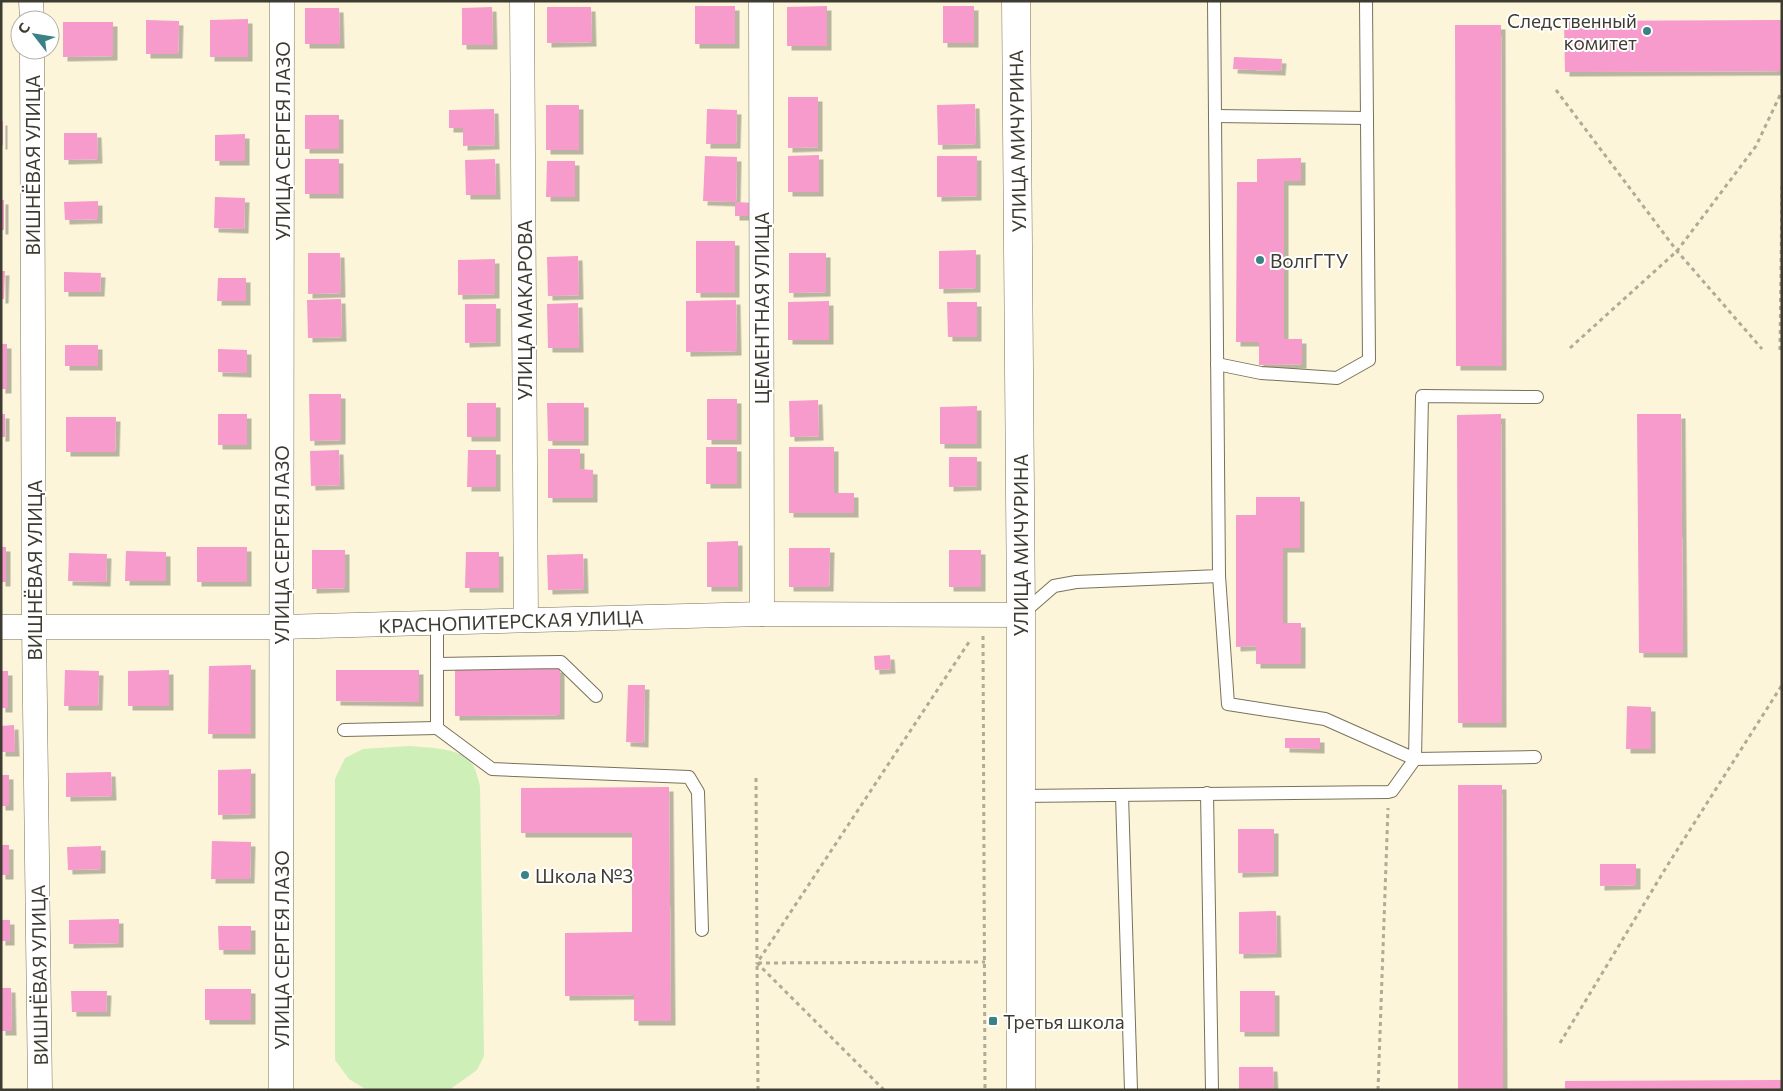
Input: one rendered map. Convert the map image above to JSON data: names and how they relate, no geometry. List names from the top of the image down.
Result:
{
  "streets": {
    "street": [
      "УЛИЦА СЕРГЕЯ ЛАЗО",
      "УЛИЦА МИЧУРИНА",
      "ВИШНЁВАЯ УЛИЦА",
      "ЦЕМЕНТНАЯ УЛИЦА",
      "УЛИЦА МАКАРОВА",
      "КРАСНОПИТЕРСКАЯ УЛИЦА"
    ]
  },
  "crossings": [
    ["УЛИЦА СЕРГЕЯ ЛАЗО", "КРАСНОПИТЕРСКАЯ УЛИЦА"],
    ["УЛИЦА МИЧУРИНА", "КРАСНОПИТЕРСКАЯ УЛИЦА"],
    ["ВИШНЁВАЯ УЛИЦА", "КРАСНОПИТЕРСКАЯ УЛИЦА"],
    ["ЦЕМЕНТНАЯ УЛИЦА", "КРАСНОПИТЕРСКАЯ УЛИЦА"],
    ["УЛИЦА МАКАРОВА", "КРАСНОПИТЕРСКАЯ УЛИЦА"]
  ],
  "places": {
    "other": ["Следственный комитет", "ВолгГТУ", "Школа №3"],
    "transit": ["Третья школа"]
  },
  "north": "top left"
}
